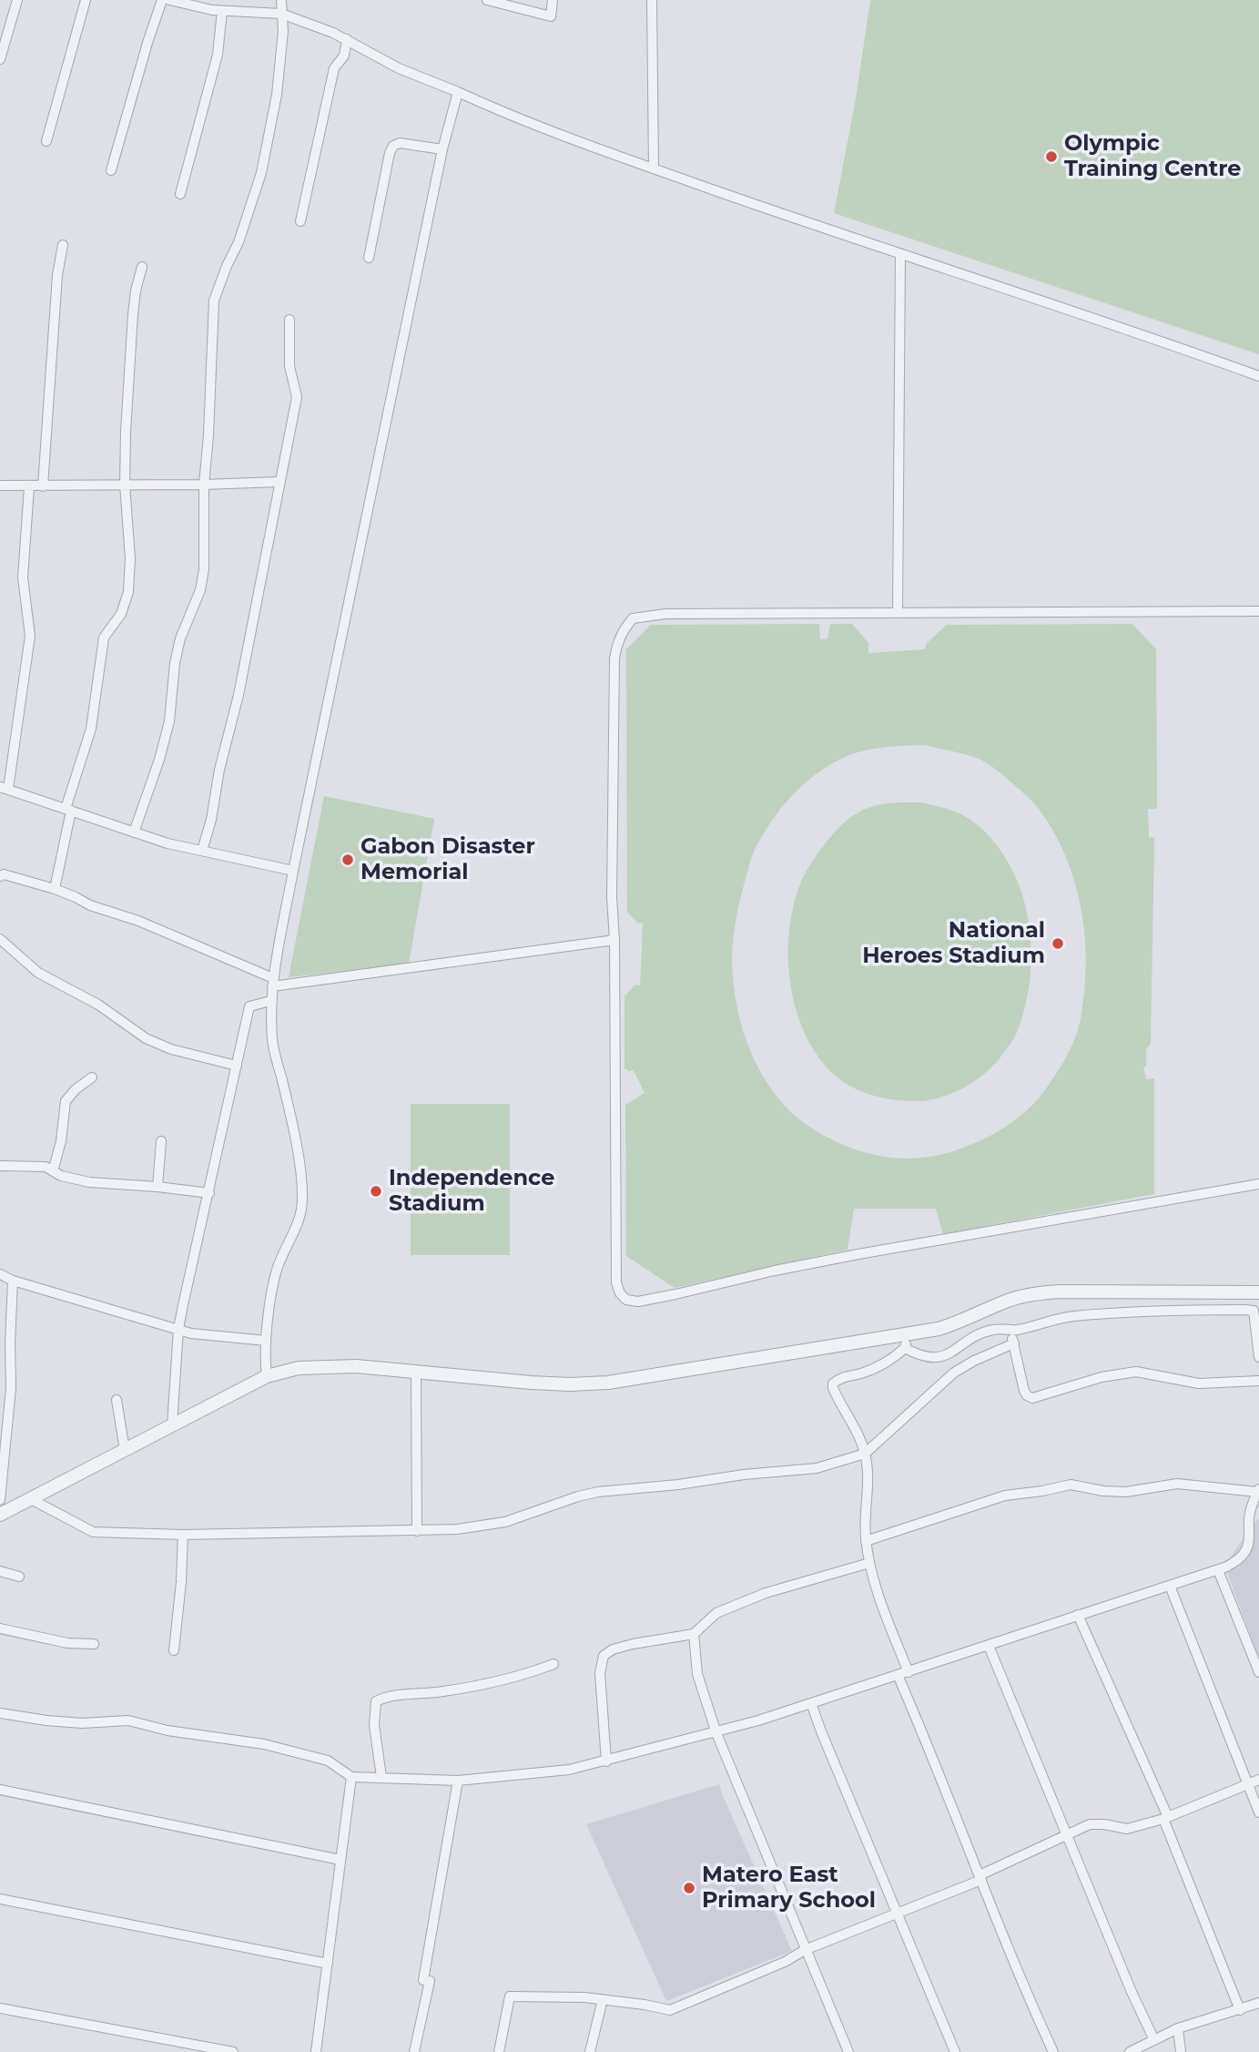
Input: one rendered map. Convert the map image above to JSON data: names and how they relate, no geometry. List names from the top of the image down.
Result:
{
  "places": [
    "Olympic Training Centre",
    "Gabon Disaster Memorial",
    "National Heroes Stadium",
    "Independence Stadium",
    "Matero East Primary School"
  ]
}
